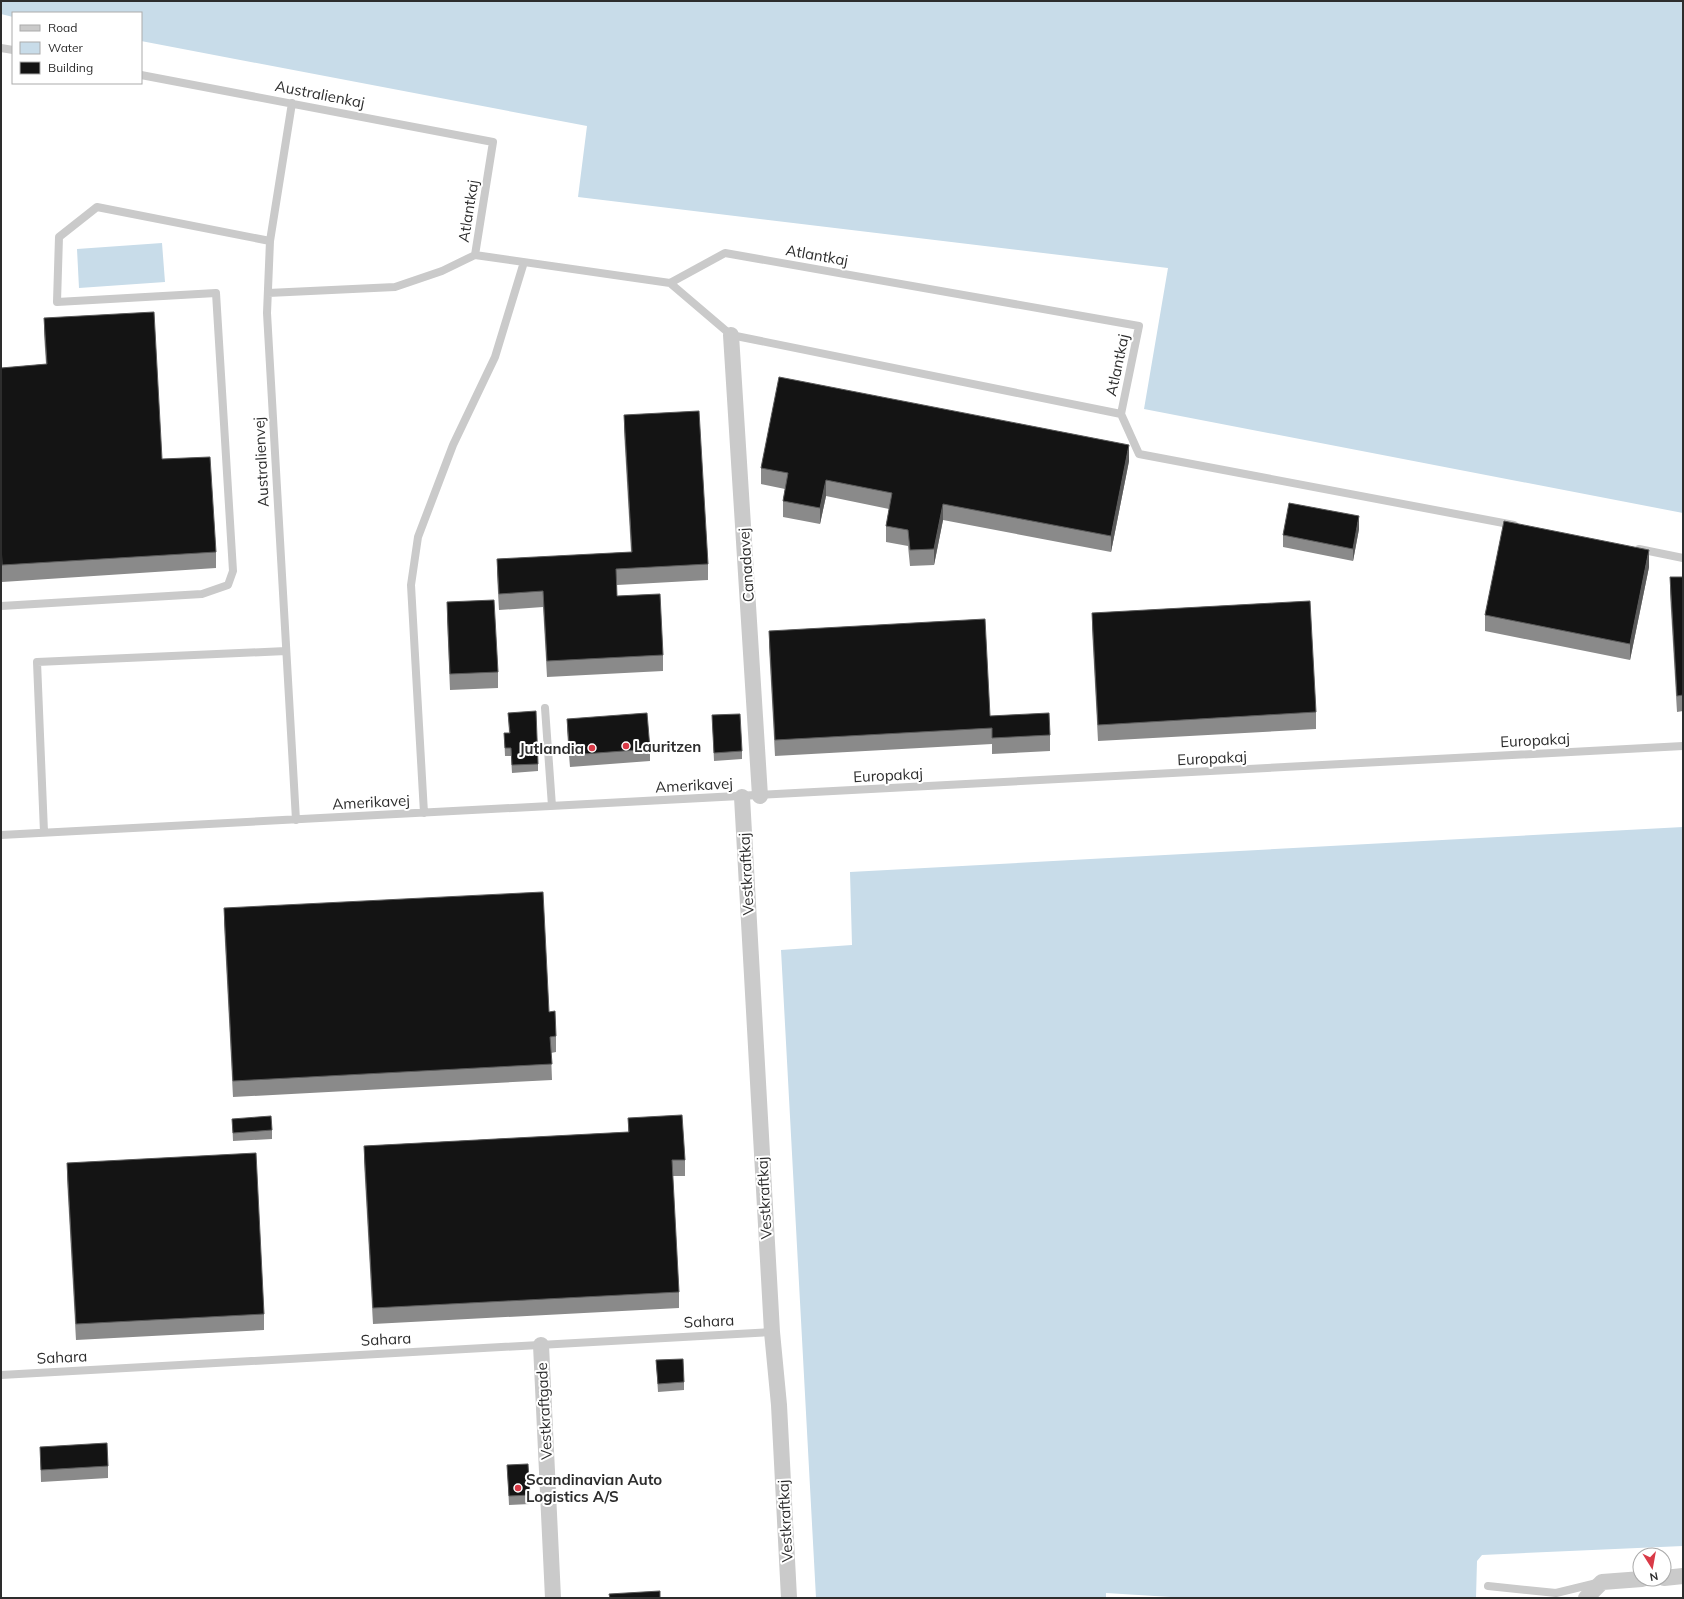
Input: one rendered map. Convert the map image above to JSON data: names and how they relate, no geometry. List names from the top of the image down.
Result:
{
  "streets": {
    "street": ["Canadavej", "Vestkraftkaj", "Vestkraftgade"],
    "lane": [
      "Australienkaj",
      "Atlantkaj",
      "Australienvej",
      "Europakaj",
      "Amerikavej",
      "Sahara"
    ]
  },
  "crossings": [
    ["Australienkaj", "Atlantkaj"],
    ["Australienkaj", "Australienvej"],
    ["Atlantkaj", "Canadavej"],
    ["Australienvej", "Amerikavej"],
    ["Canadavej", "Europakaj"],
    ["Europakaj", "Amerikavej"],
    ["Europakaj", "Vestkraftkaj"],
    ["Amerikavej", "Vestkraftkaj"],
    ["Vestkraftkaj", "Sahara"],
    ["Sahara", "Vestkraftgade"]
  ],
  "places": ["Lauritzen", "Jutlandia", "Scandinavian Auto Logistics A/S"],
  "legend": ["Road", "Water", "Building"],
  "north": "bottom"
}
